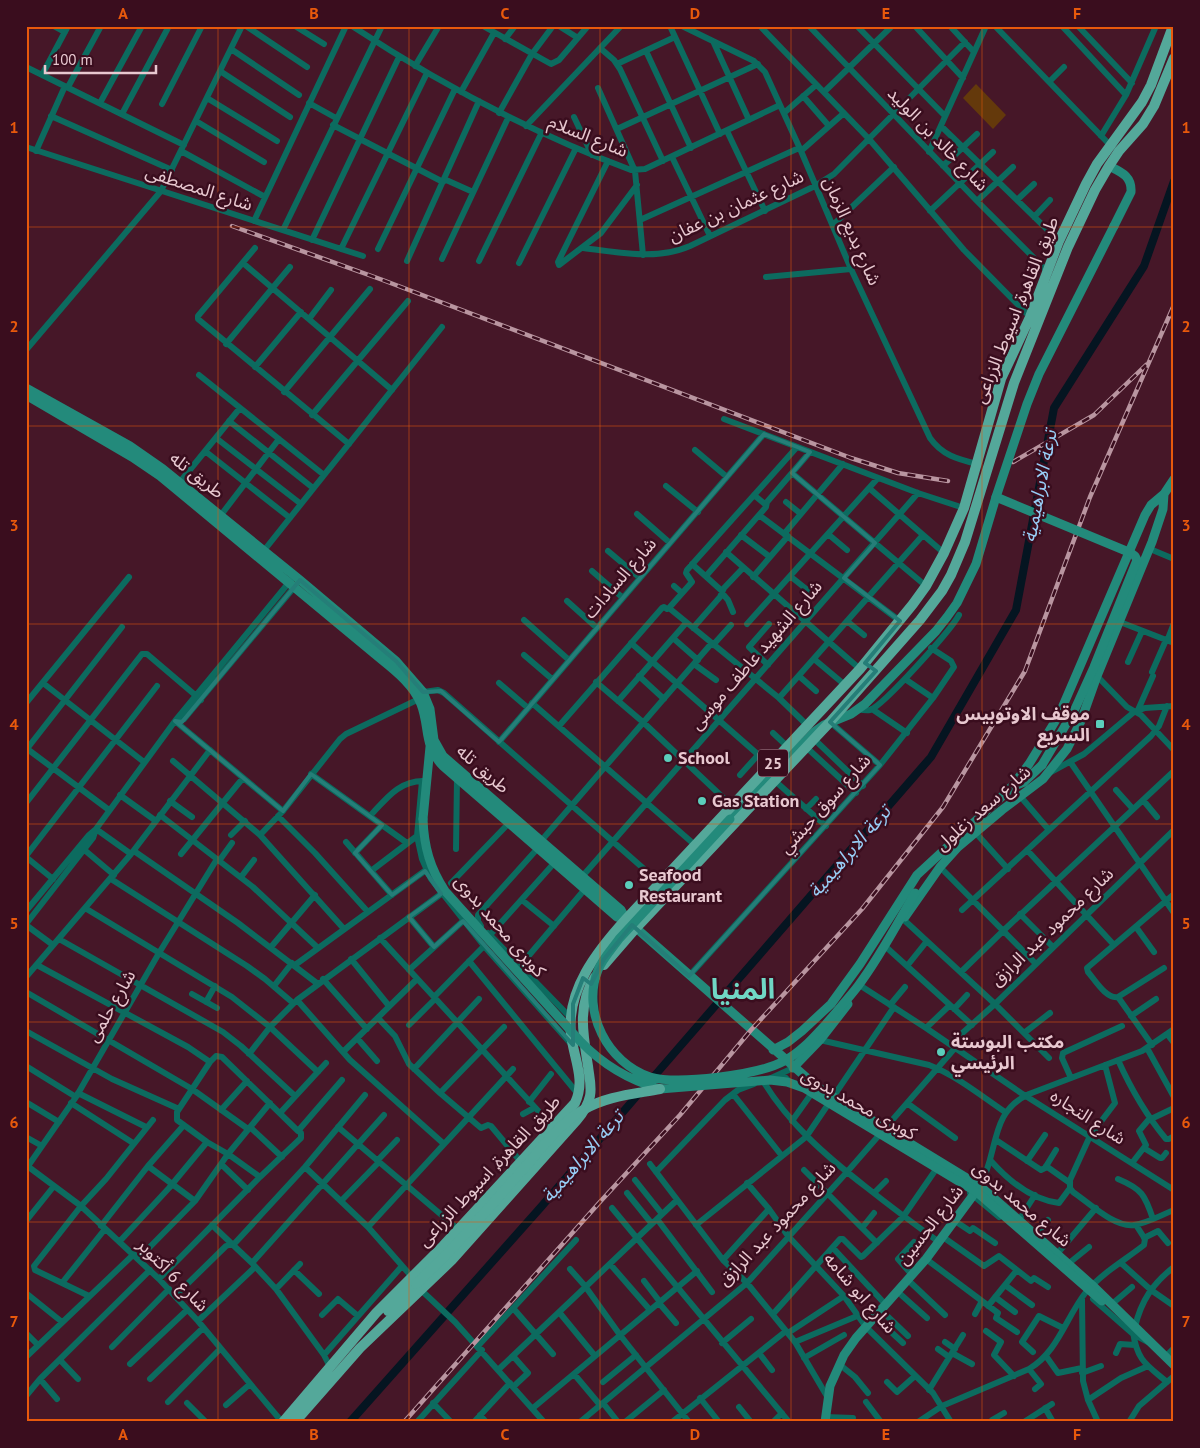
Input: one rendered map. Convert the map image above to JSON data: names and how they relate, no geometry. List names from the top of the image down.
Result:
{
  "streets": {
    "highway": ["طريق القاهرة, اسيوط الزراعى", "25"],
    "main road": [
      "طريق تله",
      "شارع سعد زغلول",
      "كوبرى محمد بدوى",
      "شارع محمد بدوى",
      "شارع الحسين"
    ],
    "street": [
      "شارع السلام",
      "شارع خالد بن الوليد",
      "شارع المصطفى",
      "شارع عثمان بن عفان",
      "شارع بديع الزمان",
      "شارع السادات",
      "شارع الشهيد عاطف موسى",
      "شارع سوق حبشي",
      "شارع محمود عبد الرازق",
      "شارع حلمى",
      "شارع التجاره",
      "شارع 6 أكتوبر",
      "شارع ابو شامه"
    ]
  },
  "crossings": [
    ["شارع السلام", "شارع بديع الزمان"],
    ["شارع خالد بن الوليد", "شارع عثمان بن عفان"],
    ["شارع خالد بن الوليد", "طريق القاهرة, اسيوط الزراعى"],
    ["شارع عثمان بن عفان", "شارع بديع الزمان"],
    ["شارع بديع الزمان", "طريق القاهرة, اسيوط الزراعى"],
    ["طريق القاهرة, اسيوط الزراعى", "طريق تله"],
    ["طريق القاهرة, اسيوط الزراعى", "شارع سعد زغلول"],
    ["طريق القاهرة, اسيوط الزراعى", "شارع محمد بدوى"],
    ["طريق تله", "شارع الشهيد عاطف موسى"],
    ["طريق تله", "كوبرى محمد بدوى"],
    ["طريق تله", "شارع محمد بدوى"],
    ["شارع سوق حبشي", "شارع محمد بدوى"],
    ["شارع سعد زغلول", "شارع التجاره"],
    ["شارع سعد زغلول", "شارع محمد بدوى"],
    ["كوبرى محمد بدوى", "شارع محمد بدوى"],
    ["شارع محمود عبد الرازق", "شارع التجاره"],
    ["شارع محمود عبد الرازق", "شارع محمد بدوى"],
    ["شارع محمود عبد الرازق", "شارع ابو شامه"],
    ["شارع حلمى", "شارع 6 أكتوبر"],
    ["شارع محمد بدوى", "شارع الحسين"],
    ["شارع الحسين", "شارع ابو شامه"]
  ],
  "districts": ["المنيا"],
  "water": ["ترعة الابراهيمية"],
  "places": {
    "transit": ["موقف الاوتوبيس السريع"],
    "other": [
      "School",
      "Gas Station",
      "Seafood Restaurant",
      "مكتب البوستة الرئيسي"
    ]
  },
  "scale_bar": "100 m",
  "grid": {
    "columns": [
      "A",
      "B",
      "C",
      "D",
      "E",
      "F"
    ],
    "rows": [
      "1",
      "2",
      "3",
      "4",
      "5",
      "6",
      "7"
    ]
  }
}
